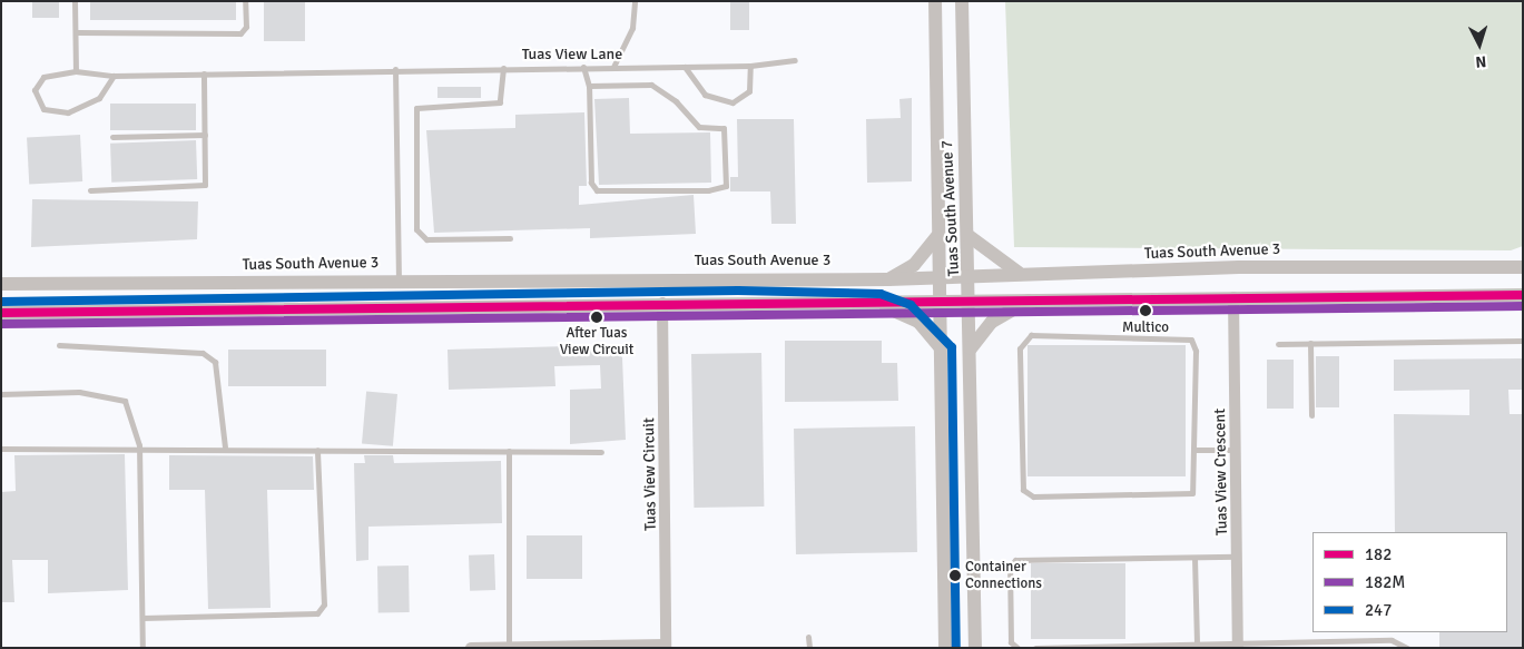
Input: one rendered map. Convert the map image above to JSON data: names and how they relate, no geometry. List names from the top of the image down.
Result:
{
  "streets": {
    "street": [
      "Tuas South Avenue 7",
      "Tuas South Avenue 3",
      "Tuas View Crescent",
      "Tuas View Circuit"
    ],
    "lane": ["Tuas View Lane"]
  },
  "crossings": [
    ["Tuas South Avenue 7", "Tuas South Avenue 3"]
  ],
  "places": ["Multico", "After Tuas View Circuit", "Container Connections"],
  "lines": ["transit line 247", "transit line 182", "transit line 182M"],
  "legend": ["182", "182M", "247"],
  "north": "bottom"
}
